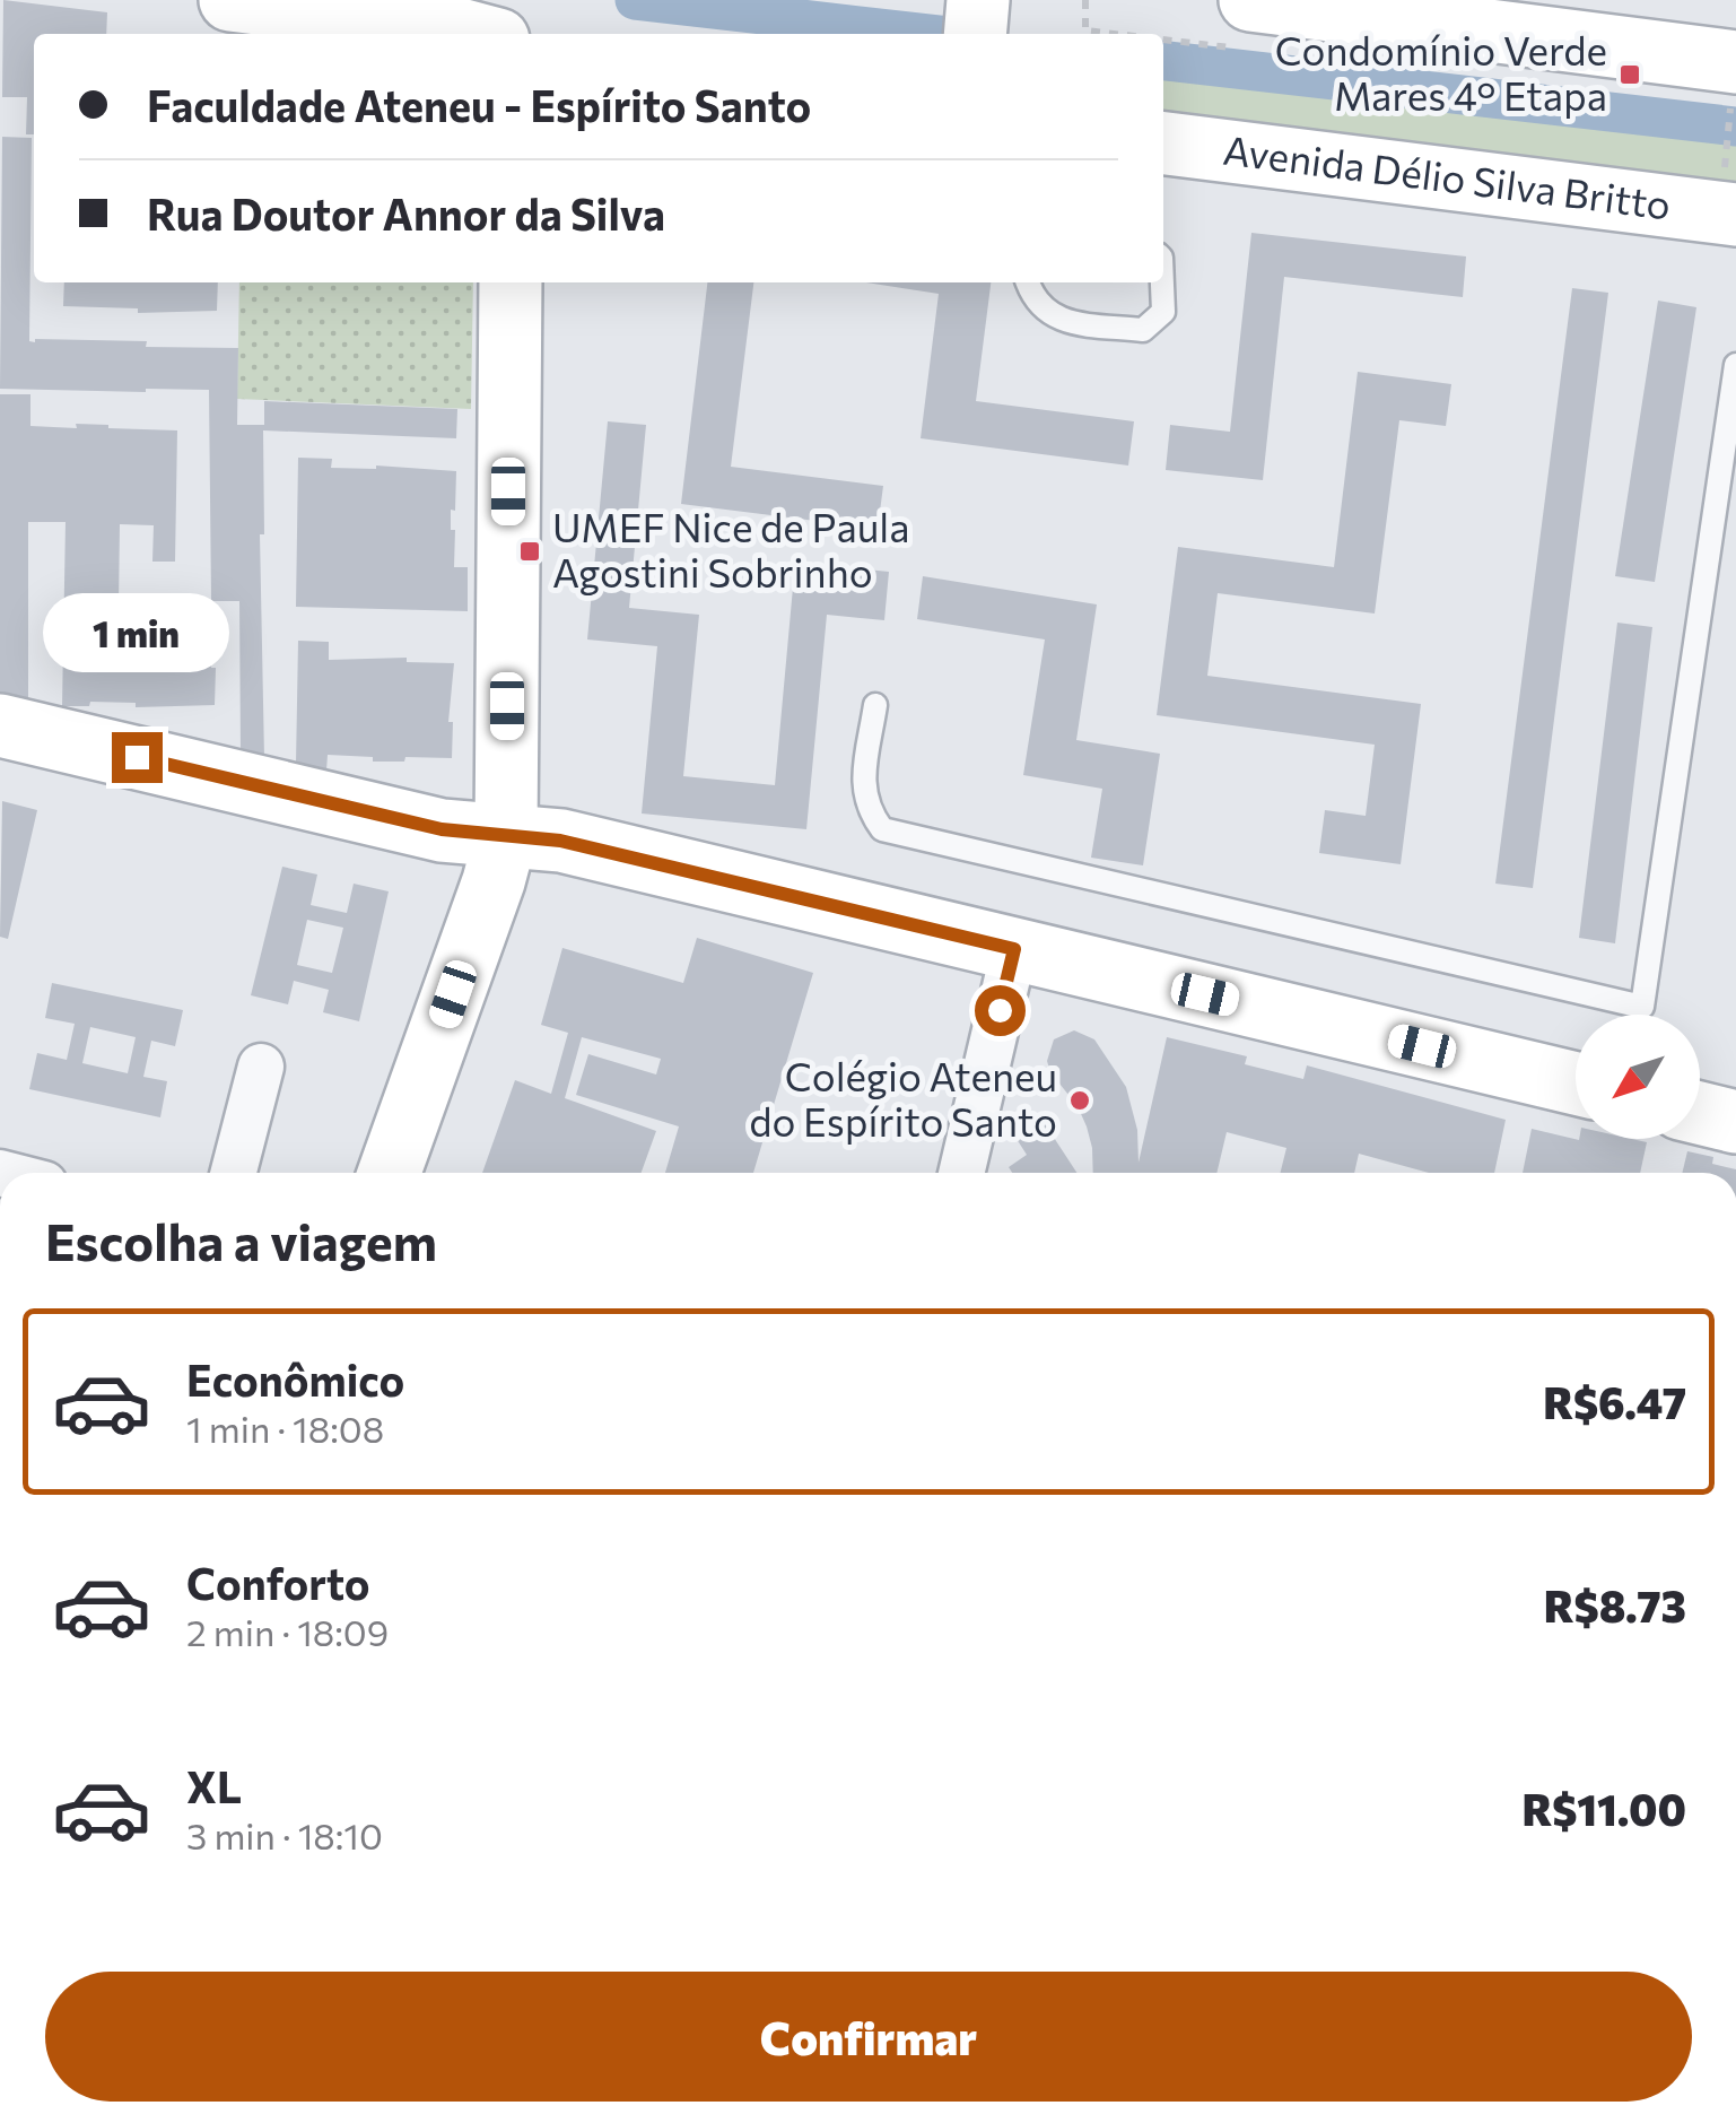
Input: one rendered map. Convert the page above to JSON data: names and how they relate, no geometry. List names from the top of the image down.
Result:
{
  "streets": {
    "street": ["Avenida Délio Silva Britto"]
  },
  "places": {
    "transit": ["Condomínio Verde Mares 4° Etapa", "UMEF Nice de Paula Agostini Sobrinho"],
    "other": ["Colégio Ateneu do Espírito Santo"]
  },
  "north": "bottom left",
  "page": {
    "banner": ["Faculdade Ateneu - Espírito Santo", "Rua Doutor Annor da Silva"],
    "bubble": "1 min",
    "heading": "Escolha a viagem",
    "list": [
      {
        "name": "Econômico",
        "note": "1 min · 18:08",
        "value": "R$6.47"
      },
      {
        "name": "Conforto",
        "note": "2 min · 18:09",
        "value": "R$8.73"
      },
      {
        "name": "XL",
        "note": "3 min · 18:10",
        "value": "R$11.00"
      }
    ],
    "buttons": "Confirmar"
  }
}
